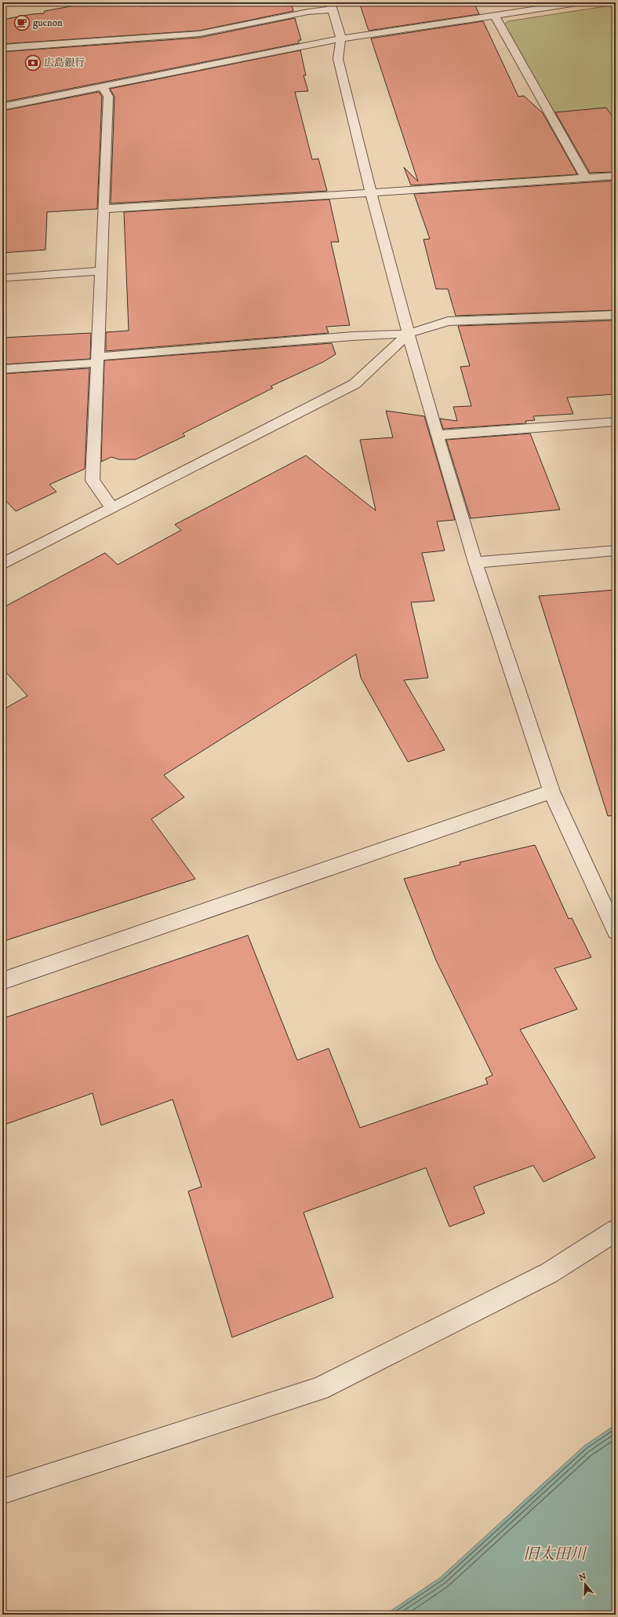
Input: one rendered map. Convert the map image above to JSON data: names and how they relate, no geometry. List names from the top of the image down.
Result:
{
  "water": ["旧太田川"],
  "places": {
    "cafe": ["guenon"],
    "bank": ["広島銀行"]
  },
  "north": "top"
}
